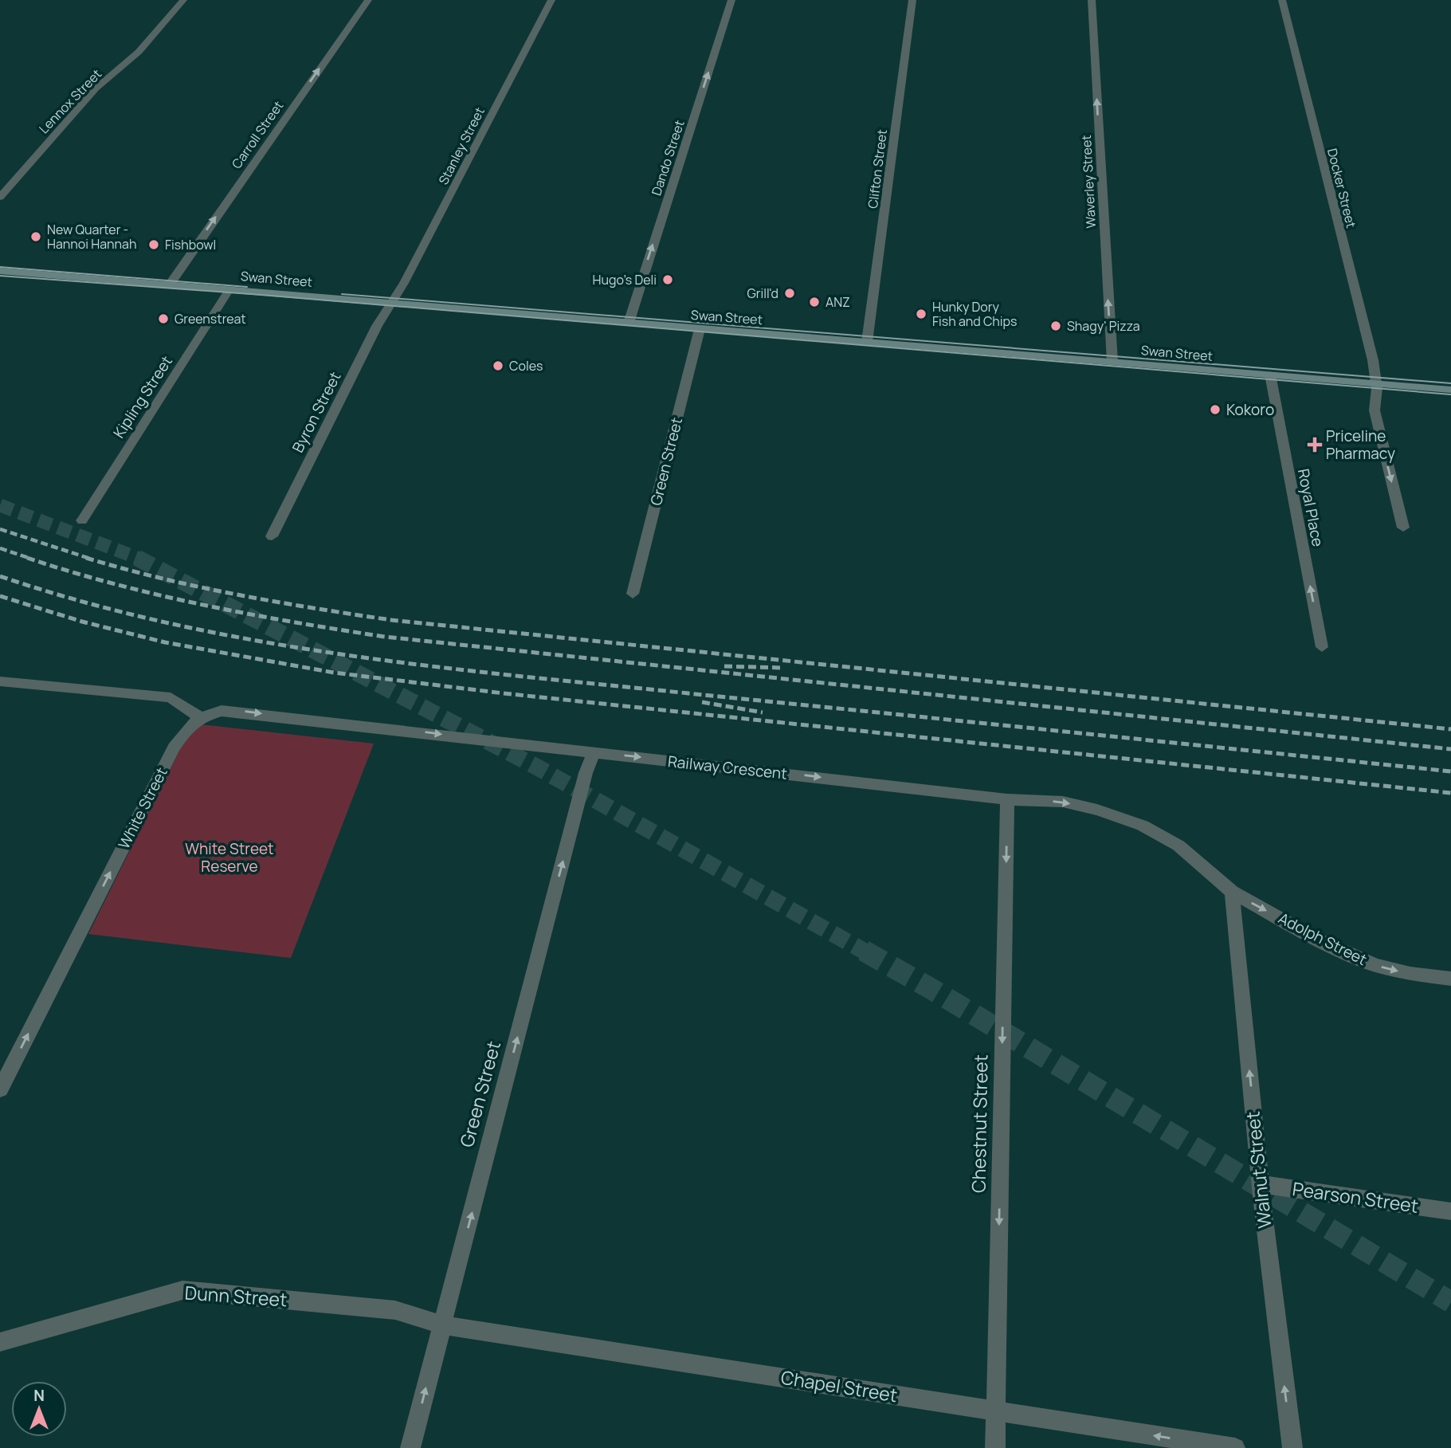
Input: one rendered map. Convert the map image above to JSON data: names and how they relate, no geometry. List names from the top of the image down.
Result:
{
  "streets": {
    "main road": ["Swan Street"],
    "street": [
      "Lennox Street",
      "Carroll Street",
      "Stanley Street",
      "Dando Street",
      "Clifton Street",
      "Waverley Street",
      "Docker Street",
      "Kipling Street",
      "Byron Street",
      "Green Street",
      "Royal Place",
      "Railway Crescent",
      "White Street",
      "Adolph Street",
      "Chestnut Street",
      "Walnut Street",
      "Pearson Street",
      "Dunn Street",
      "Chapel Street"
    ]
  },
  "crossings": [
    ["Carroll Street", "Swan Street"],
    ["Stanley Street", "Swan Street"],
    ["Stanley Street", "Byron Street"],
    ["Dando Street", "Swan Street"],
    ["Clifton Street", "Swan Street"],
    ["Waverley Street", "Swan Street"],
    ["Docker Street", "Swan Street"],
    ["Swan Street", "Kipling Street"],
    ["Swan Street", "Byron Street"],
    ["Swan Street", "Green Street"],
    ["Swan Street", "Royal Place"],
    ["Green Street", "Railway Crescent"],
    ["Green Street", "Dunn Street"],
    ["Green Street", "Chapel Street"],
    ["Railway Crescent", "White Street"],
    ["Railway Crescent", "Adolph Street"],
    ["Railway Crescent", "Chestnut Street"],
    ["Railway Crescent", "Walnut Street"],
    ["Adolph Street", "Walnut Street"],
    ["Chestnut Street", "Chapel Street"],
    ["Walnut Street", "Pearson Street"],
    ["Dunn Street", "Chapel Street"]
  ],
  "one_way": [
    "Carroll Street",
    "Dando Street",
    "Waverley Street",
    "Green Street",
    "Royal Place",
    "Railway Crescent",
    "White Street",
    "Adolph Street",
    "Chestnut Street",
    "Walnut Street"
  ],
  "parks": ["White Street Reserve"],
  "places": {
    "other": [
      "New Quarter - Hannoi Hannah",
      "Fishbowl",
      "Hugo’s Deli",
      "Grill'd",
      "ANZ",
      "Hunky Dory Fish and Chips",
      "Greenstreat",
      "Shagy' Pizza",
      "Coles",
      "Kokoro"
    ],
    "health": ["Priceline Pharmacy"]
  },
  "north": "top"
}
